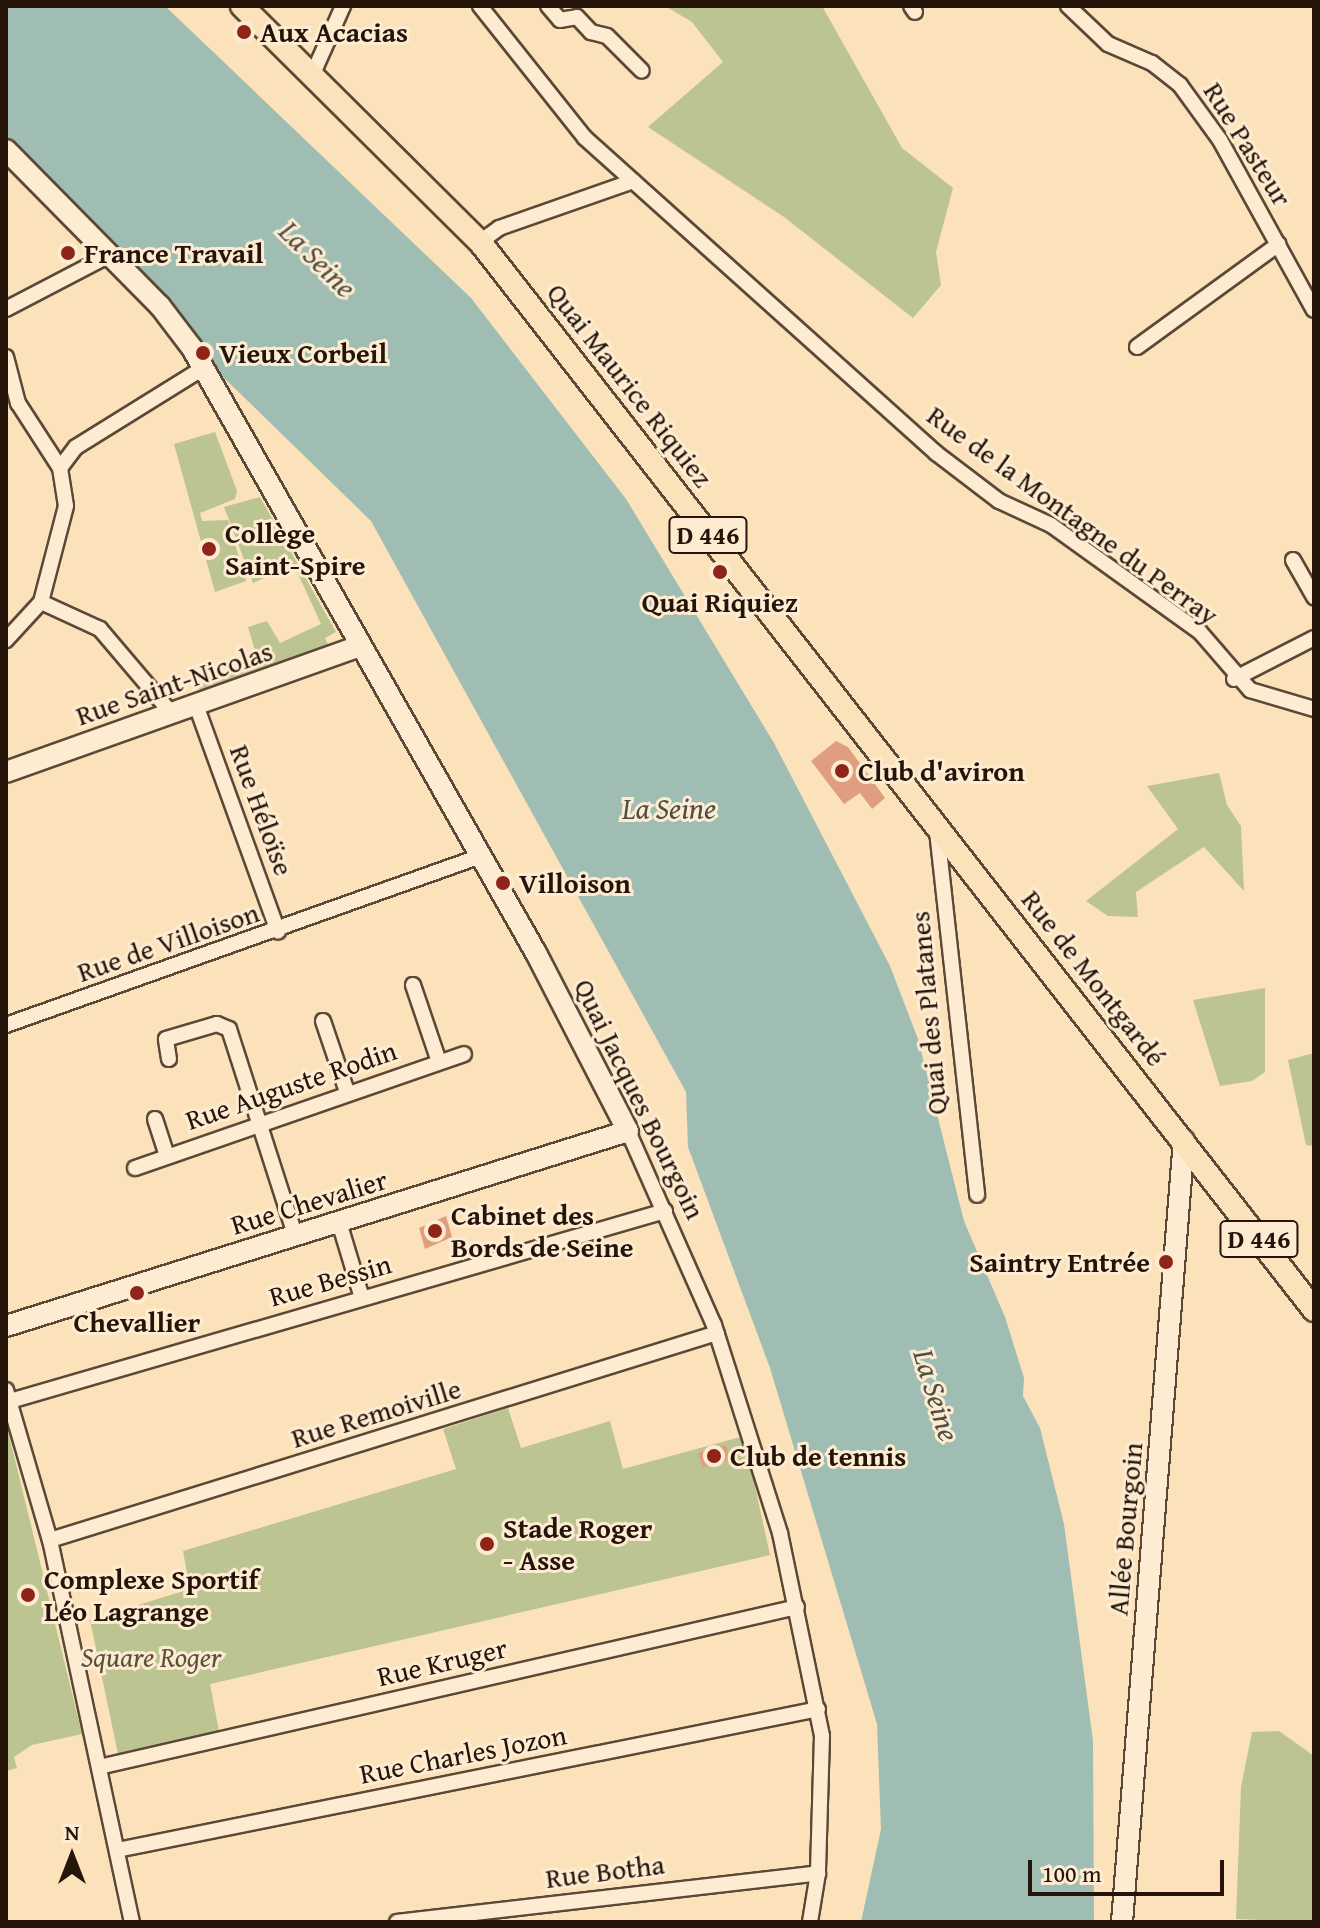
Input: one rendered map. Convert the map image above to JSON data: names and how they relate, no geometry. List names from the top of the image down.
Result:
{
  "streets": {
    "main road": [
      "Quai Maurice Riquiez",
      "D 446",
      "Rue Saint-Nicolas",
      "Rue de Montgardé",
      "Quai Jacques Bourgoin",
      "Rue Chevalier",
      "Allée Bourgoin"
    ],
    "street": [
      "Rue Pasteur",
      "Rue de la Montagne du Perray",
      "Rue Héloïse",
      "Rue de Villoison",
      "Quai des Platanes",
      "Rue Auguste Rodin",
      "Rue Bessin",
      "Rue Remoiville",
      "Rue Kruger",
      "Rue Charles Jozon",
      "Rue Botha"
    ]
  },
  "crossings": [
    ["Quai Maurice Riquiez", "D 446"],
    ["Quai Maurice Riquiez", "Rue de Montgardé"],
    ["Quai Maurice Riquiez", "Quai des Platanes"],
    ["Rue Saint-Nicolas", "Rue Héloïse"],
    ["Rue Saint-Nicolas", "Quai Jacques Bourgoin"],
    ["Rue Héloïse", "Rue de Villoison"],
    ["Rue de Villoison", "Quai Jacques Bourgoin"],
    ["Rue de Montgardé", "Quai des Platanes"],
    ["Rue de Montgardé", "Allée Bourgoin"],
    ["Quai Jacques Bourgoin", "Rue Chevalier"],
    ["Quai Jacques Bourgoin", "Rue Bessin"],
    ["Quai Jacques Bourgoin", "Rue Remoiville"],
    ["Quai Jacques Bourgoin", "Rue Kruger"],
    ["Quai Jacques Bourgoin", "Rue Charles Jozon"],
    ["Quai Jacques Bourgoin", "Rue Botha"]
  ],
  "water": ["La Seine"],
  "parks": ["Square Roger"],
  "places": [
    "Aux Acacias",
    "France Travail",
    "Vieux Corbeil",
    "Collège Saint-Spire",
    "Quai Riquiez",
    "Club d'aviron",
    "Villoison",
    "Cabinet des Bords de Seine",
    "Saintry Entrée",
    "Chevallier",
    "Club de tennis",
    "Stade Roger - Asse",
    "Complexe Sportif Léo Lagrange"
  ],
  "scale_bar": "100 m",
  "north": "top"
}
